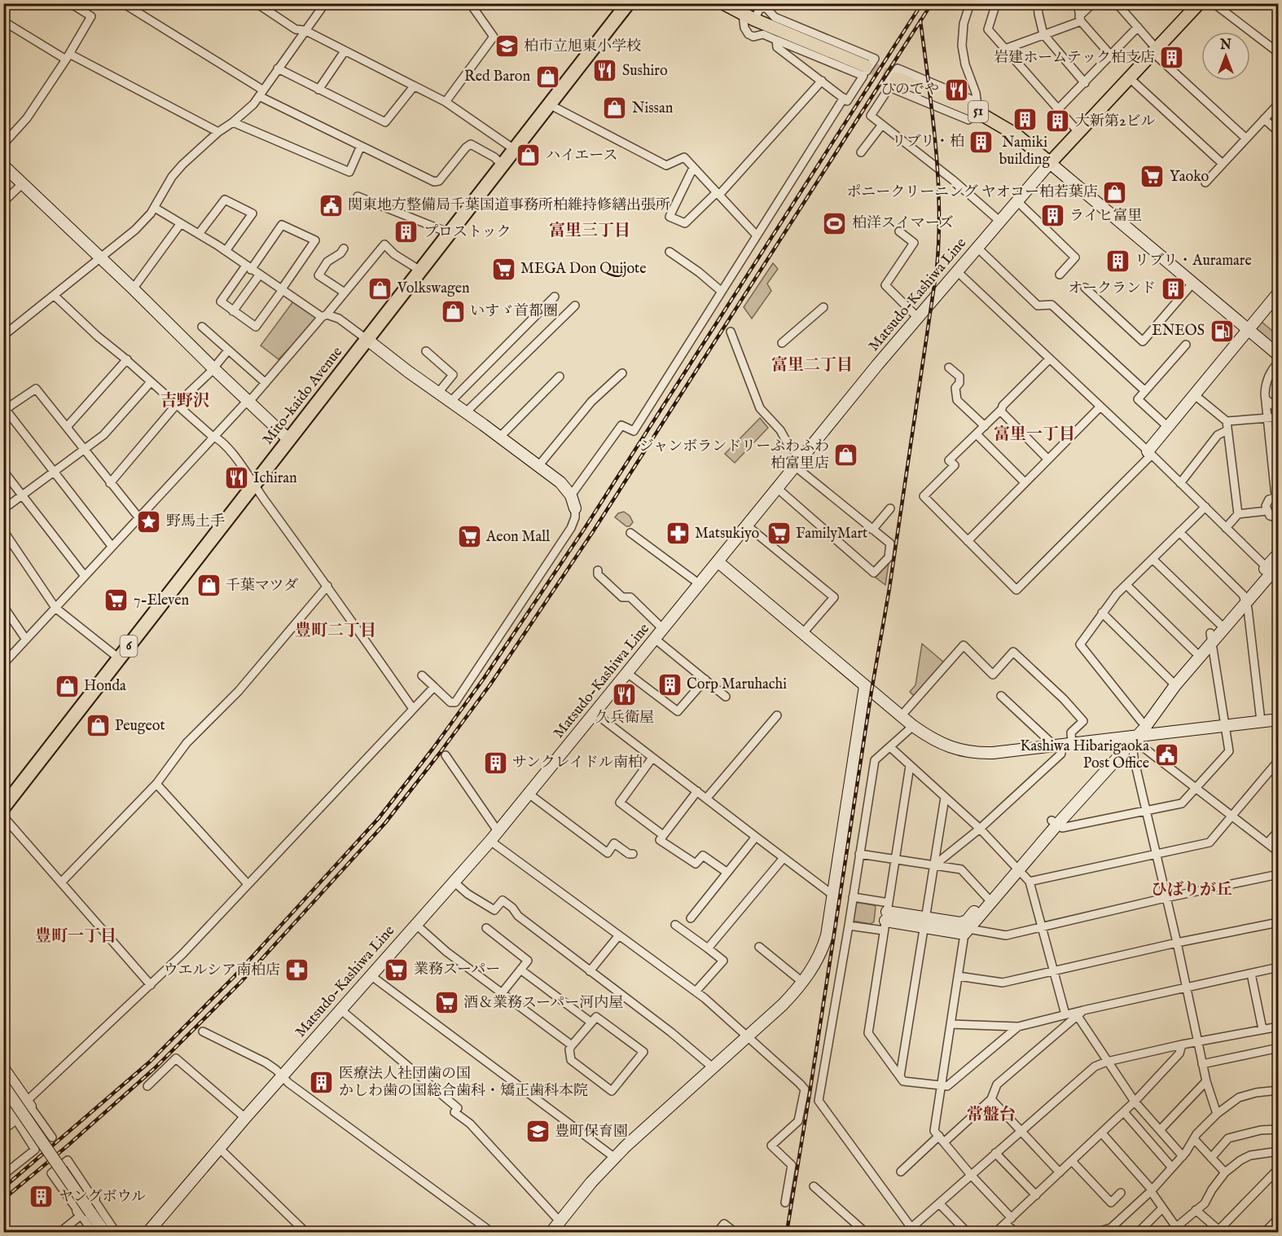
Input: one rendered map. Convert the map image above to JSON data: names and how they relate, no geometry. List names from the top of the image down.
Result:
{
  "streets": {
    "highway": ["Mito-kaido Avenue", "6"],
    "main road": ["51"],
    "street": ["Matsudo-Kashiwa Line"]
  },
  "crossings": [
    ["51", "Matsudo-Kashiwa Line"]
  ],
  "districts": [
    "富里三丁目",
    "富里二丁目",
    "吉野沢",
    "富里一丁目",
    "豊町二丁目",
    "ひばりが丘",
    "豊町一丁目",
    "常盤台"
  ],
  "places": {
    "school or university": ["柏市立旭東小学校", "豊町保育園"],
    "building": [
      "岩建ホームテック柏支店",
      "Namiki building",
      "大新第2ビル",
      "リブリ・柏",
      "ライヒ富里",
      "プロストック",
      "リブリ・Auramare",
      "オークランド",
      "Corp Maruhachi",
      "サンクレイドル南柏",
      "医療法人社団歯の国 かしわ歯の国総合歯科・矯正歯科本院",
      "ヤングボウル"
    ],
    "restaurant": [
      "Sushiro",
      "ひのでや",
      "Ichiran",
      "久兵衛屋"
    ],
    "shop": [
      "Red Baron",
      "Nissan",
      "ハイエース",
      "ポニークリーニング ヤオコー柏若葉店",
      "Volkswagen",
      "いすゞ首都圏",
      "ジャンボランドリーふわふわ 柏富里店",
      "千葉マツダ",
      "Honda",
      "Peugeot"
    ],
    "supermarket": [
      "Yaoko",
      "MEGA Don Quijote",
      "FamilyMart",
      "Aeon Mall",
      "7-Eleven",
      "業務スーパー",
      "酒＆業務スーパー河内屋"
    ],
    "public building": ["関東地方整備局千葉国道事務所柏維持修繕出張所", "Kashiwa Hibarigaoka Post Office"],
    "sports": ["柏洋スイマーズ"],
    "fuel station": ["ENEOS"],
    "place": ["野馬土手"],
    "pharmacy": ["Matsukiyo", "ウエルシア南柏店"]
  },
  "north": "top"
}
